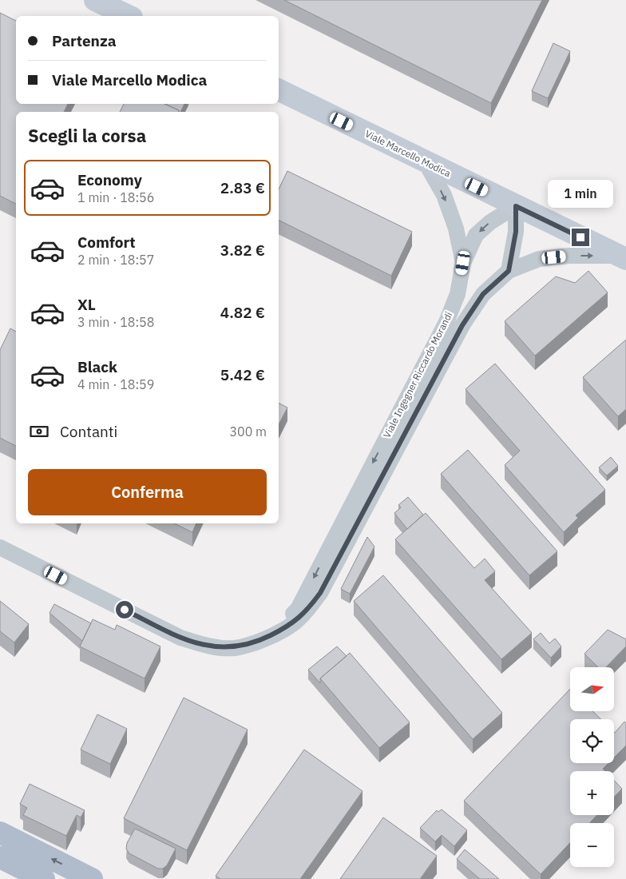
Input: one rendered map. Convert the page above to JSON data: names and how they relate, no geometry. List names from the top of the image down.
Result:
{
  "streets": {
    "street": ["Viale Marcello Modica", "Viale Ingegner Riccardo Morandi"]
  },
  "crossings": [
    ["Viale Marcello Modica", "Viale Ingegner Riccardo Morandi"]
  ],
  "north": "right",
  "page": {
    "banner": ["Partenza", "Viale Marcello Modica"],
    "heading": "Scegli la corsa",
    "list": [
      {
        "name": "Economy",
        "note": "1 min · 18:56",
        "value": "2.83 €"
      },
      {
        "name": "Comfort",
        "note": "2 min · 18:57",
        "value": "3.82 €"
      },
      {
        "name": "XL",
        "note": "3 min · 18:58",
        "value": "4.82 €"
      },
      {
        "name": "Black",
        "note": "4 min · 18:59",
        "value": "5.42 €"
      }
    ],
    "bubble": "1 min",
    "pay": ["Contanti", "300 m"],
    "buttons": "Conferma",
    "map_buttons": ["+", "−"]
  }
}
